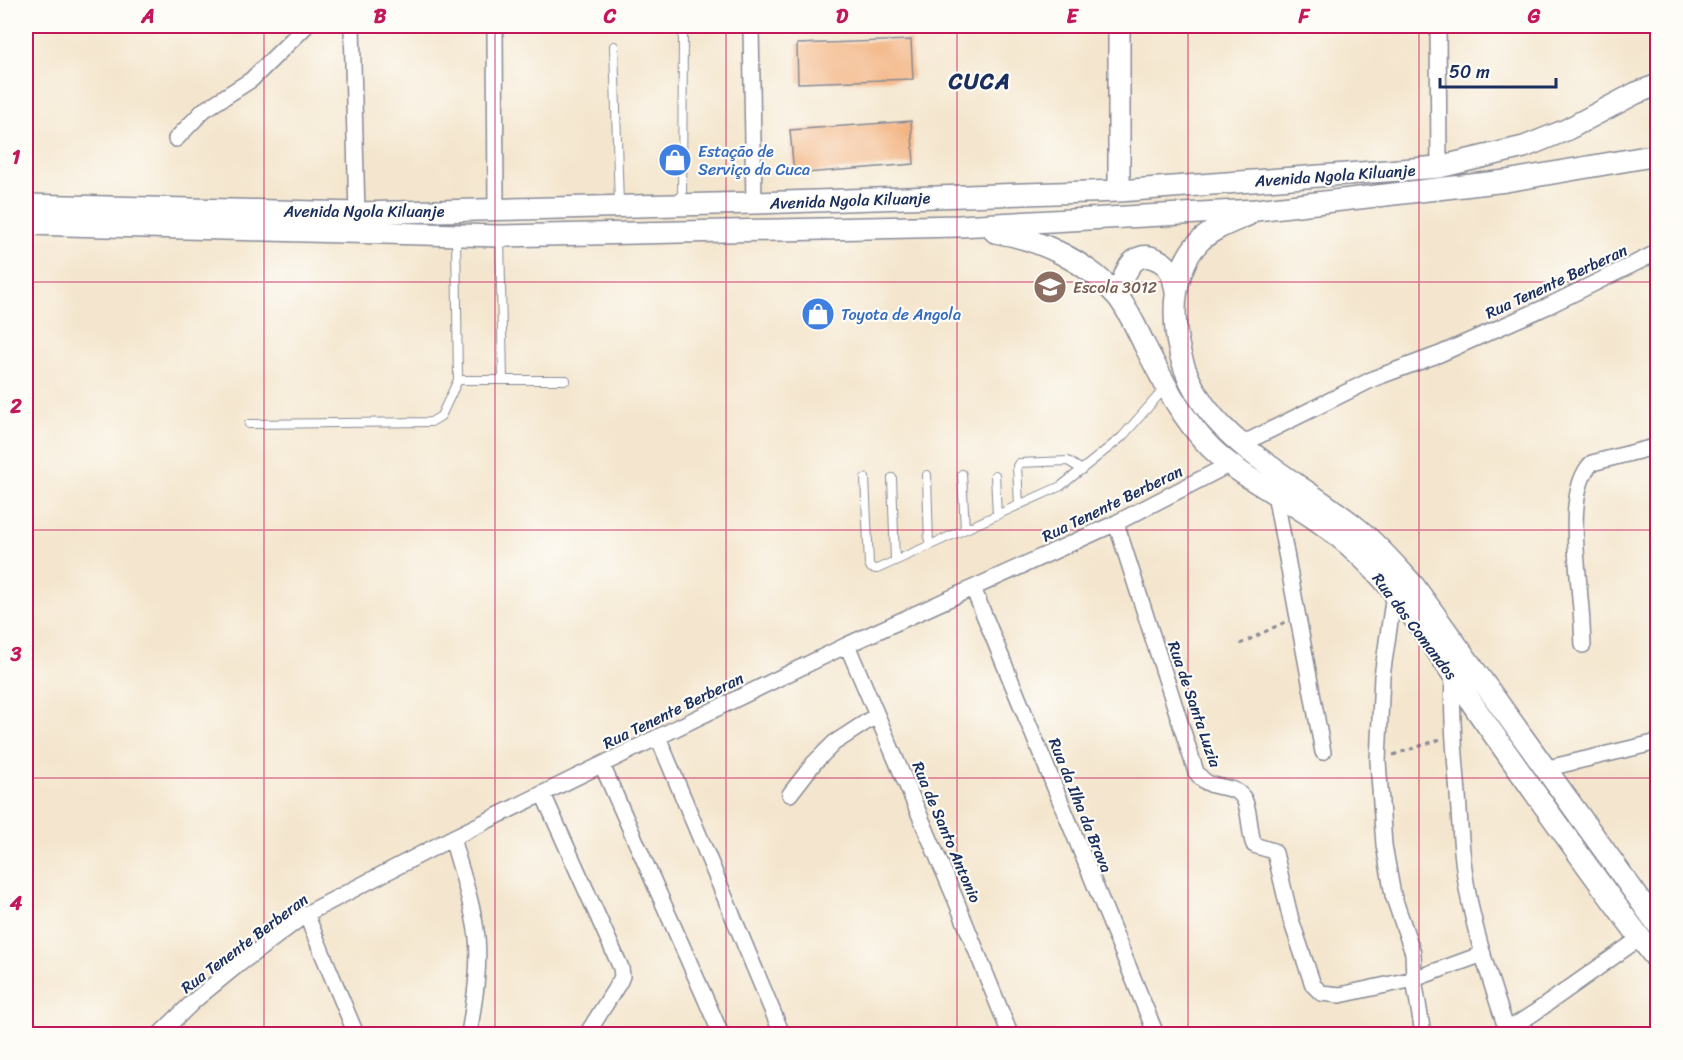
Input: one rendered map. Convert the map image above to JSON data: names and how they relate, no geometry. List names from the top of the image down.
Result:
{
  "streets": {
    "main road": ["Avenida Ngola Kiluanje", "Rua dos Comandos"],
    "street": [
      "Rua Tenente Berberan",
      "Rua de Santa Luzia",
      "Rua da Ilha da Brava",
      "Rua de Santo Antonio"
    ]
  },
  "crossings": [
    ["Avenida Ngola Kiluanje", "Rua dos Comandos"],
    ["Rua Tenente Berberan", "Rua dos Comandos"],
    ["Rua Tenente Berberan", "Rua de Santa Luzia"],
    ["Rua Tenente Berberan", "Rua da Ilha da Brava"],
    ["Rua Tenente Berberan", "Rua de Santo Antonio"]
  ],
  "districts": ["CUCA"],
  "places": {
    "shop": ["Estação de Serviço da Cuca", "Toyota de Angola"],
    "school or university": ["Escola 3012"]
  },
  "scale_bar": "50 m",
  "grid": {
    "columns": [
      "A",
      "B",
      "C",
      "D",
      "E",
      "F",
      "G"
    ],
    "rows": [
      "1",
      "2",
      "3",
      "4"
    ]
  }
}
